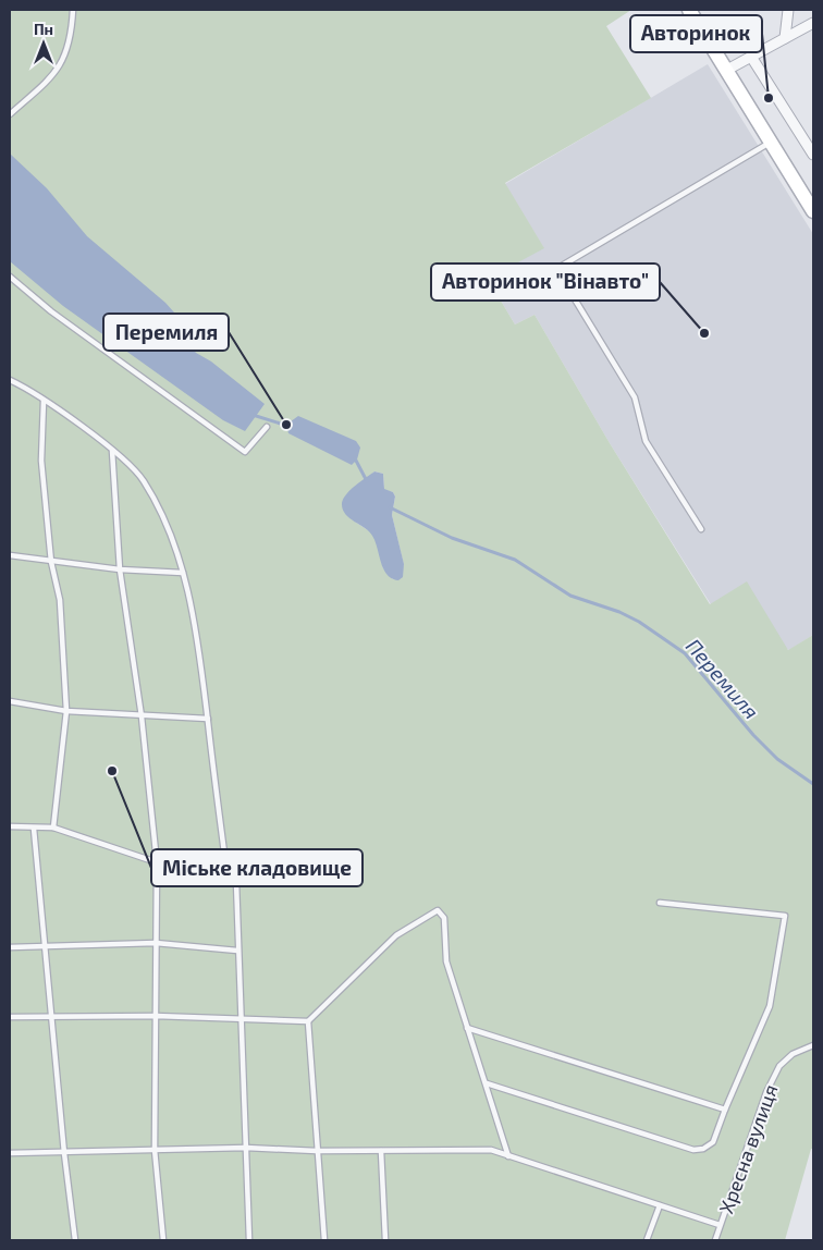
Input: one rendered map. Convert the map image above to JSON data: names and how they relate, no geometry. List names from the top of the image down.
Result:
{
  "streets": {
    "lane": ["Хресна вулиця"]
  },
  "water": ["Перемиля"],
  "places": [
    "Авторинок",
    "Авторинок \"Вінавто\"",
    "Перемиля",
    "Міське кладовище"
  ],
  "north": "top"
}
